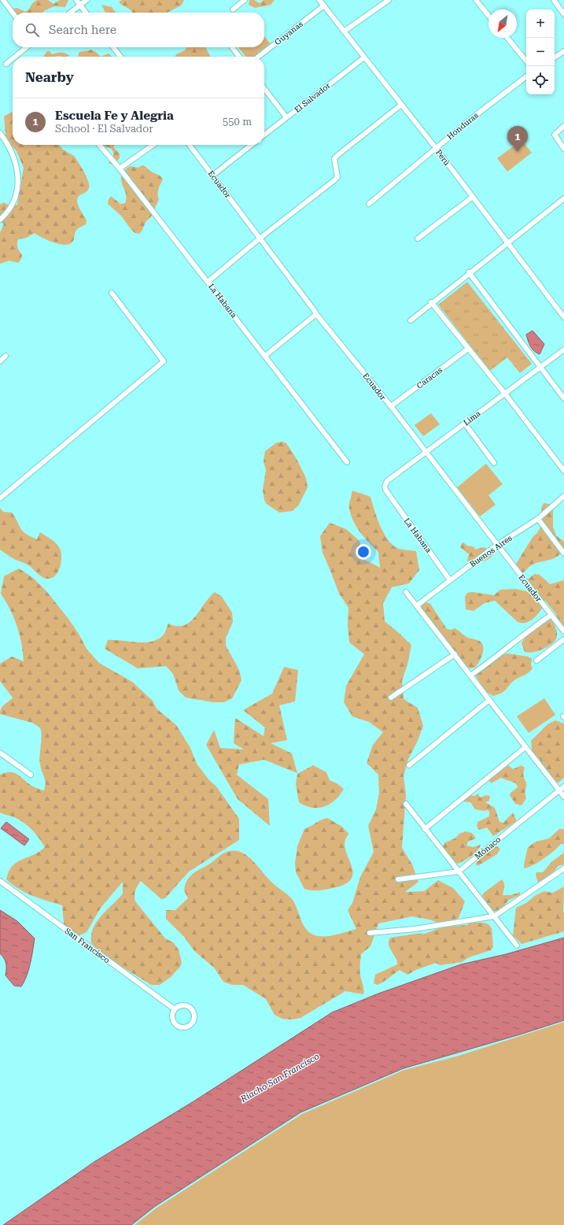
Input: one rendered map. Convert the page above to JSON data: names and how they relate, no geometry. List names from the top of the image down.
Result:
{
  "streets": {
    "street": [
      "Guyanas",
      "El Salvador",
      "Honduras",
      "Perú",
      "Ecuador",
      "La Habana",
      "Caracas",
      "Lima",
      "Buenos Aires",
      "Mónaco",
      "San Francisco"
    ]
  },
  "crossings": [
    ["Guyanas", "Perú"],
    ["El Salvador", "Perú"],
    ["Honduras", "Perú"],
    ["Ecuador", "Caracas"],
    ["Ecuador", "Lima"],
    ["Ecuador", "Buenos Aires"],
    ["La Habana", "Lima"],
    ["La Habana", "Buenos Aires"]
  ],
  "water": ["Riacho San Francisco"],
  "north": "bottom left",
  "page": {
    "map_buttons": ["+", "−"],
    "search": "Search here",
    "heading": "Nearby",
    "list": [
      {
        "mark": "1",
        "name": "Escuela Fe y Alegria",
        "note": "School · El Salvador",
        "value": "550 m"
      }
    ],
    "pins": "1"
  }
}
